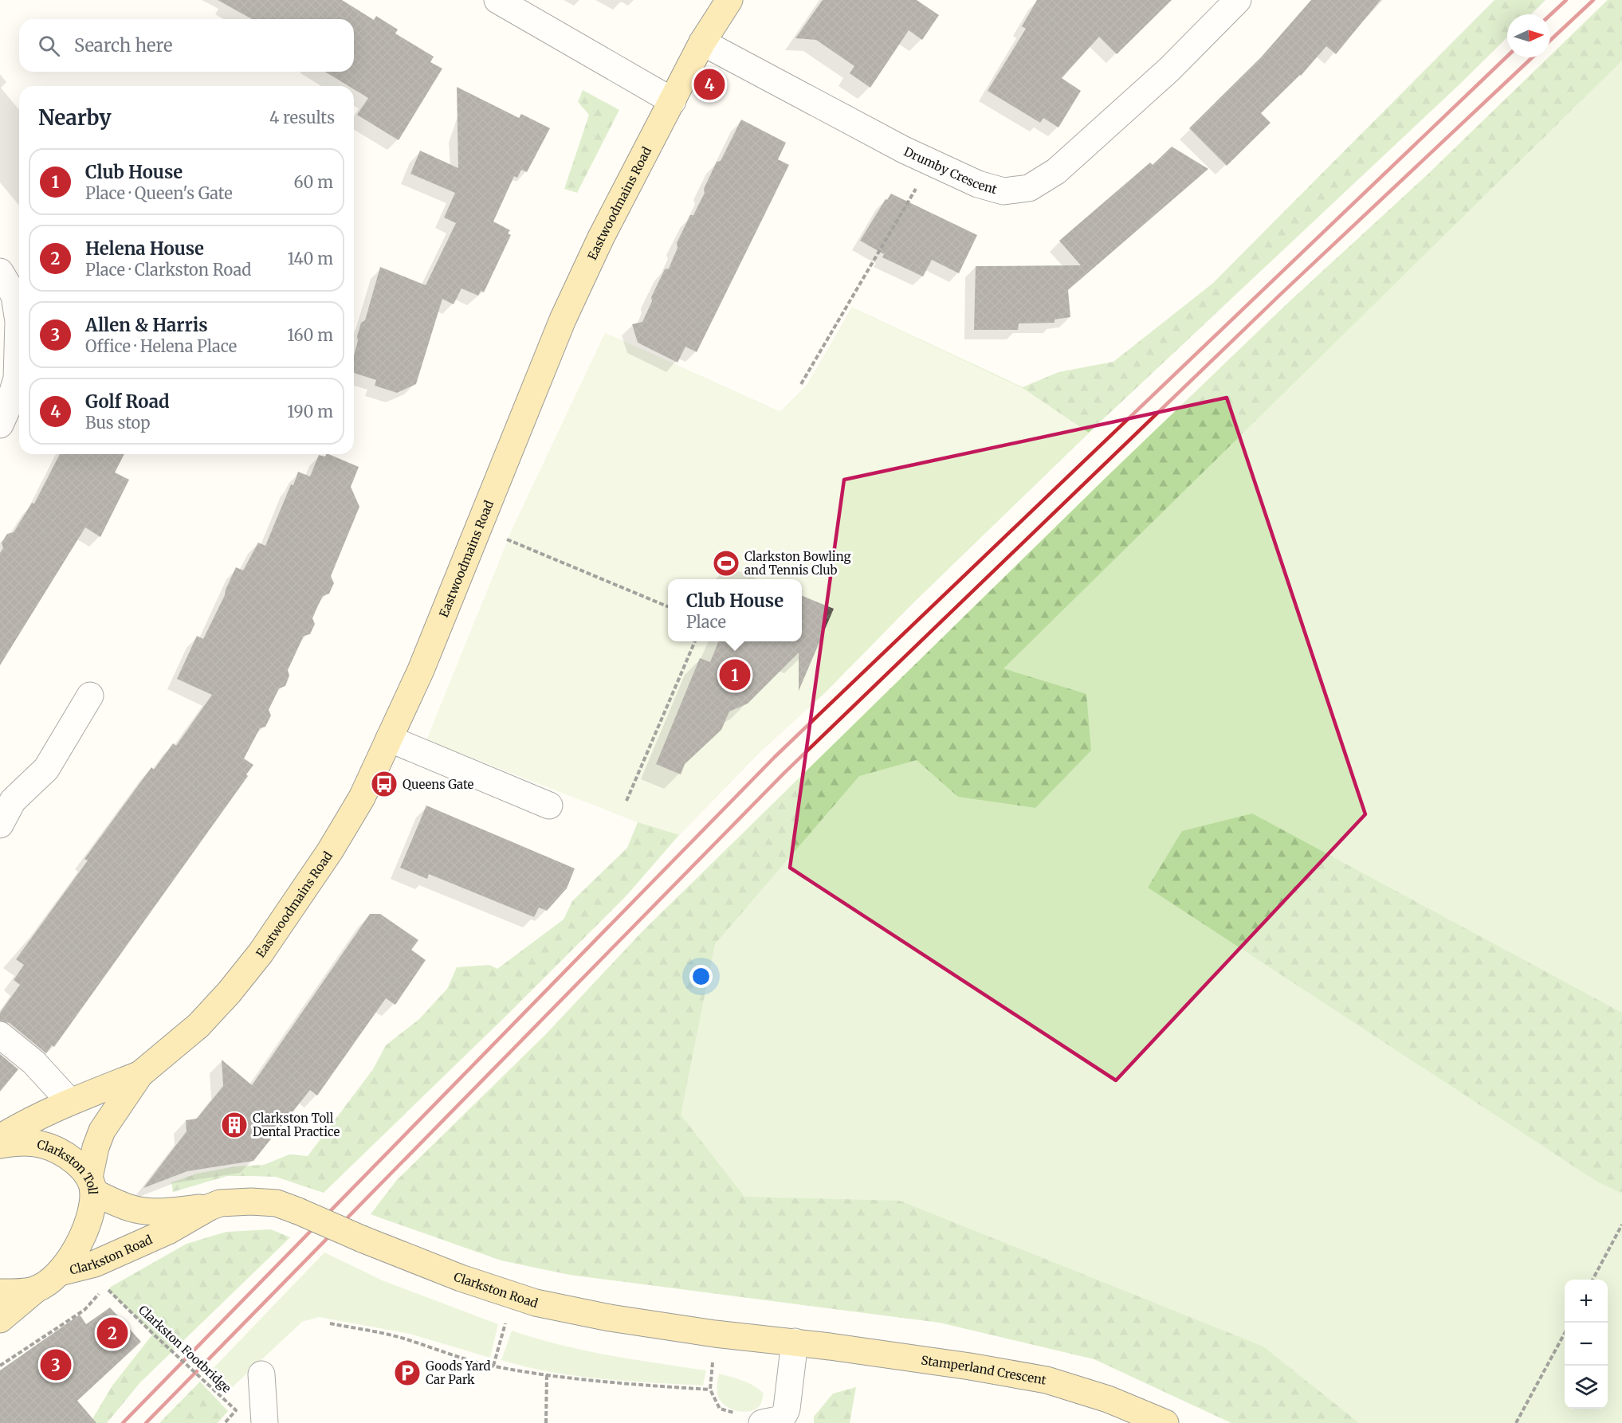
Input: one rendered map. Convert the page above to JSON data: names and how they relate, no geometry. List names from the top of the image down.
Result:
{
  "streets": {
    "main road": [
      "Eastwoodmains Road",
      "Clarkston Toll",
      "Clarkston Road",
      "Stamperland Crescent"
    ],
    "street": ["Drumby Crescent"],
    "path": ["Clarkston Footbridge"]
  },
  "crossings": [
    ["Drumby Crescent", "Eastwoodmains Road"],
    ["Eastwoodmains Road", "Clarkston Toll"],
    ["Eastwoodmains Road", "Clarkston Road"],
    ["Clarkston Toll", "Clarkston Road"],
    ["Clarkston Road", "Stamperland Crescent"]
  ],
  "places": {
    "sports": ["Clarkston Bowling and Tennis Club"],
    "bus stop": ["Queens Gate"],
    "building": ["Clarkston Toll Dental Practice"],
    "parking": ["Goods Yard Car Park"]
  },
  "north": "right",
  "page": {
    "search": "Search here",
    "pins": [
      "4",
      "1",
      "2",
      "3"
    ],
    "heading": ["Nearby", "4 results"],
    "list": [
      {
        "mark": "1",
        "name": "Club House",
        "note": "Place · Queen's Gate",
        "value": "60 m"
      },
      {
        "mark": "2",
        "name": "Helena House",
        "note": "Place · Clarkston Road",
        "value": "140 m"
      },
      {
        "mark": "3",
        "name": "Allen & Harris",
        "note": "Office · Helena Place",
        "value": "160 m"
      },
      {
        "mark": "4",
        "name": "Golf Road",
        "note": "Bus stop",
        "value": "190 m"
      }
    ],
    "popup": ["Club House", "Place"],
    "map_buttons": ["+", "−"]
  }
}
